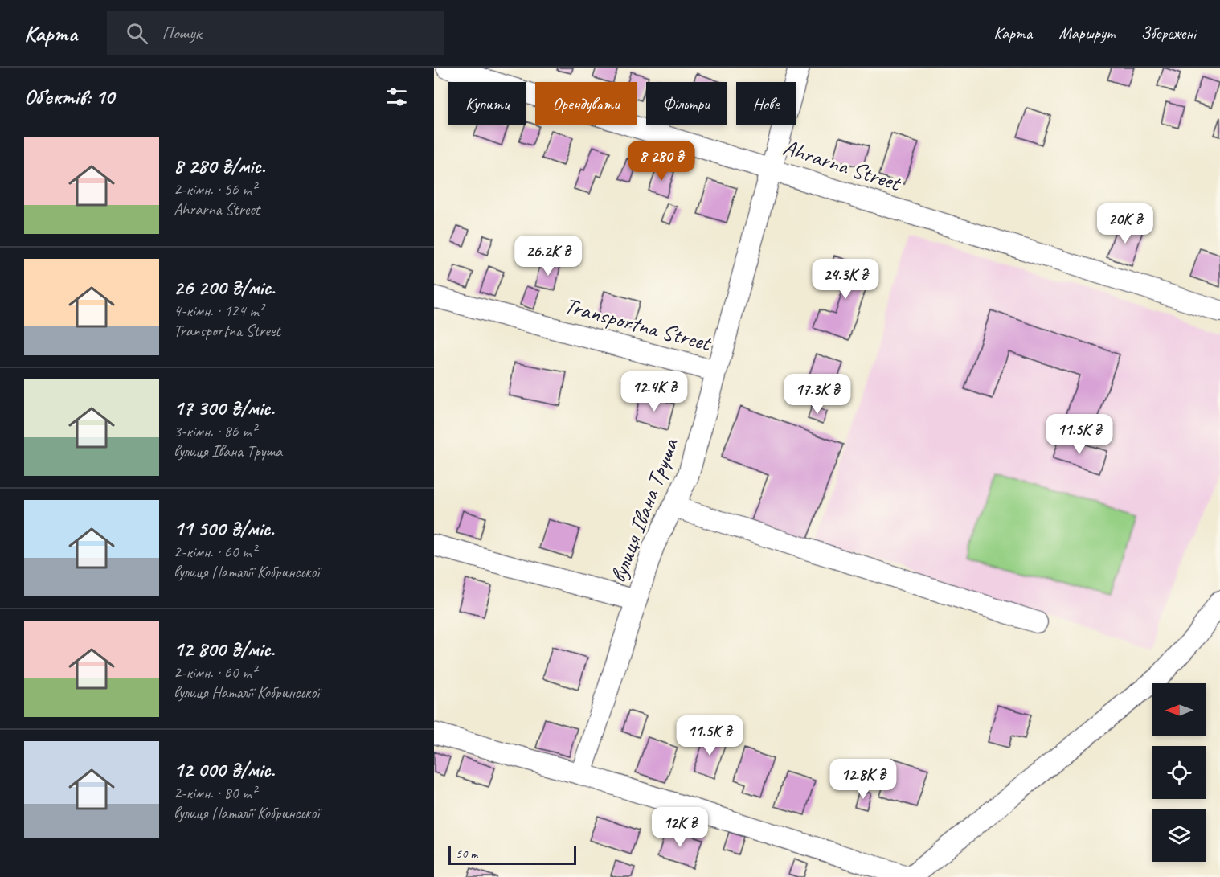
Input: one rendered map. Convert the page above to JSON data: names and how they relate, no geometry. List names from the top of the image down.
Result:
{
  "streets": {
    "street": ["Ahrarna Street", "Transportna Street", "вулиця Івана Труша"]
  },
  "crossings": [
    ["Ahrarna Street", "вулиця Івана Труша"],
    ["Transportna Street", "вулиця Івана Труша"]
  ],
  "scale_bar": "50 m",
  "north": "left",
  "page": {
    "header": "Карта",
    "search": "Пошук",
    "nav": ["Карта", "Маршрут", "Збережені"],
    "heading": "Об’єктів: 10",
    "chip": [
      "Купити",
      "Орендувати",
      "Фільтри",
      "Нове"
    ],
    "list": [
      {
        "name": "8 280 ₴/міс.",
        "note": "2-кімн. · 56 m² · Ahrarna Street"
      },
      {
        "name": "26 200 ₴/міс.",
        "note": "4-кімн. · 124 m² · Transportna Street"
      },
      {
        "name": "17 300 ₴/міс.",
        "note": "3-кімн. · 86 m² · вулиця Івана Труша"
      },
      {
        "name": "11 500 ₴/міс.",
        "note": "2-кімн. · 60 m² · вулиця Наталії Кобринської"
      },
      {
        "name": "12 800 ₴/міс.",
        "note": "2-кімн. · 60 m² · вулиця Наталії Кобринської"
      },
      {
        "name": "12 000 ₴/міс.",
        "note": "2-кімн. · 80 m² · вулиця Наталії Кобринської"
      }
    ],
    "price": [
      "8 280 ₴",
      "20K ₴",
      "26.2K ₴",
      "24.3K ₴",
      "12.4K ₴",
      "17.3K ₴",
      "11.5K ₴",
      "11.5K ₴",
      "12.8K ₴",
      "12K ₴"
    ],
    "scale": "50 m"
  }
}
